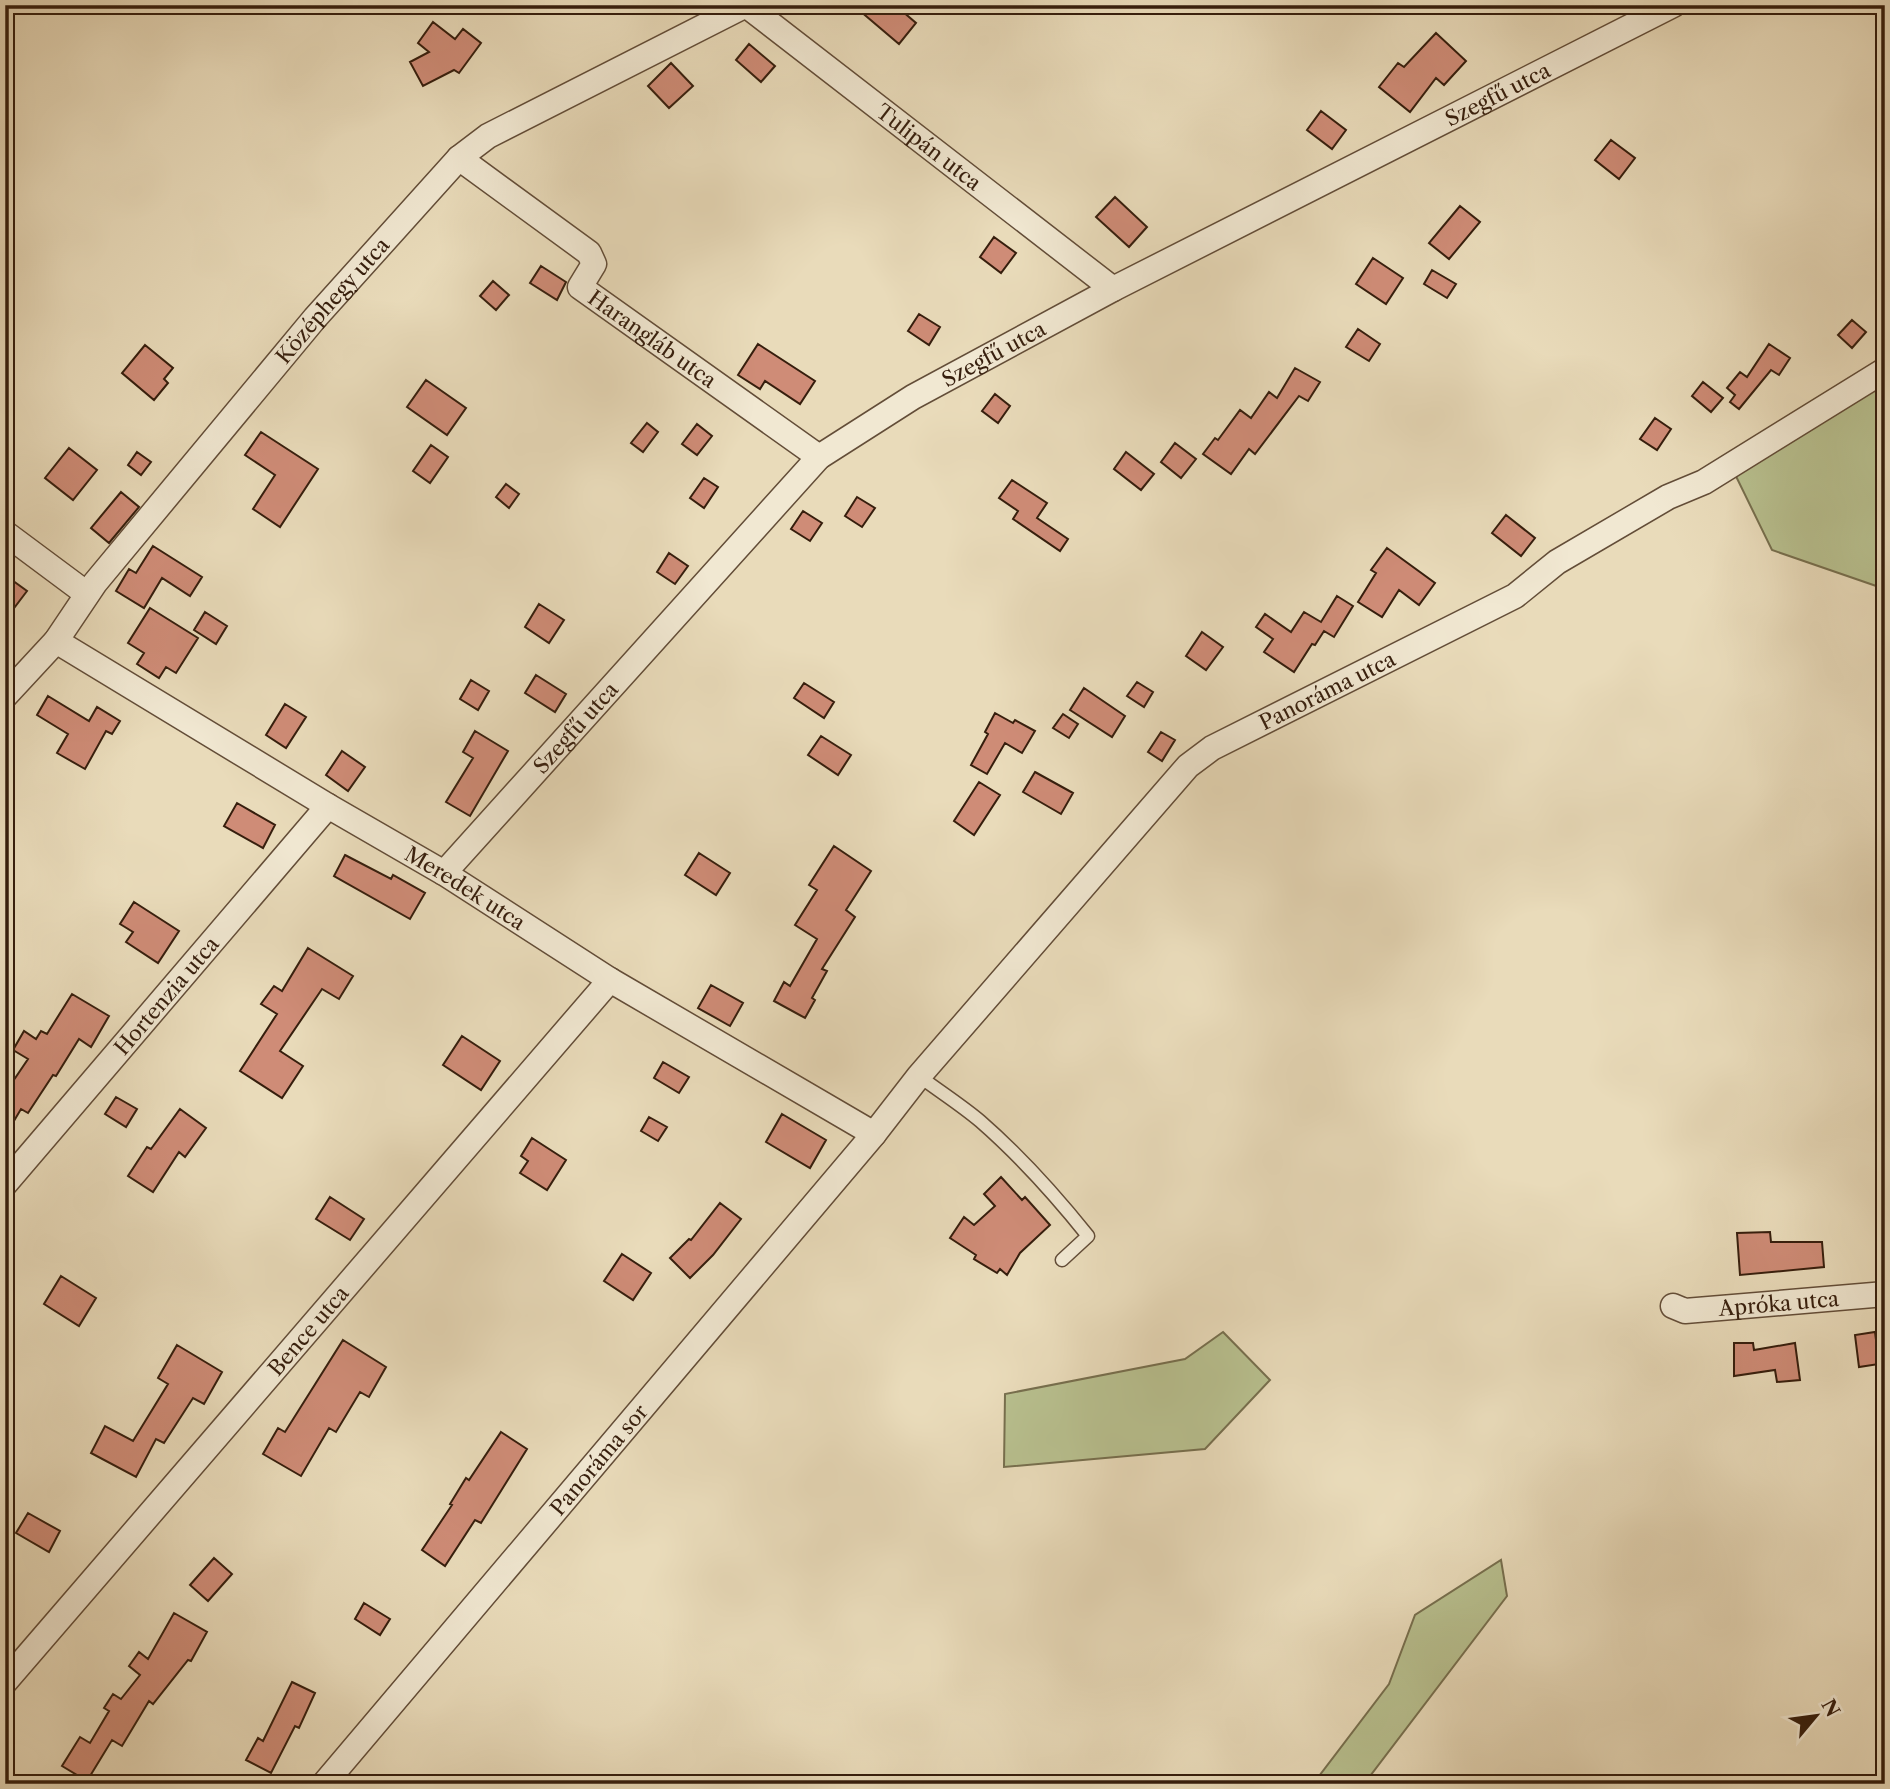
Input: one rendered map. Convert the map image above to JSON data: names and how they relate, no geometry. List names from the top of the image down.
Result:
{
  "streets": {
    "street": [
      "Szegfű utca",
      "Tulipán utca",
      "Középhegy utca",
      "Harangláb utca",
      "Panoráma utca",
      "Meredek utca",
      "Hortenzia utca",
      "Apróka utca",
      "Bence utca",
      "Panoráma sor"
    ]
  },
  "crossings": [
    ["Szegfű utca", "Tulipán utca"],
    ["Szegfű utca", "Harangláb utca"],
    ["Szegfű utca", "Meredek utca"],
    ["Tulipán utca", "Középhegy utca"],
    ["Középhegy utca", "Harangláb utca"],
    ["Középhegy utca", "Meredek utca"],
    ["Panoráma utca", "Meredek utca"],
    ["Panoráma utca", "Panoráma sor"],
    ["Meredek utca", "Hortenzia utca"],
    ["Meredek utca", "Bence utca"],
    ["Meredek utca", "Panoráma sor"]
  ],
  "north": "top right"
}
